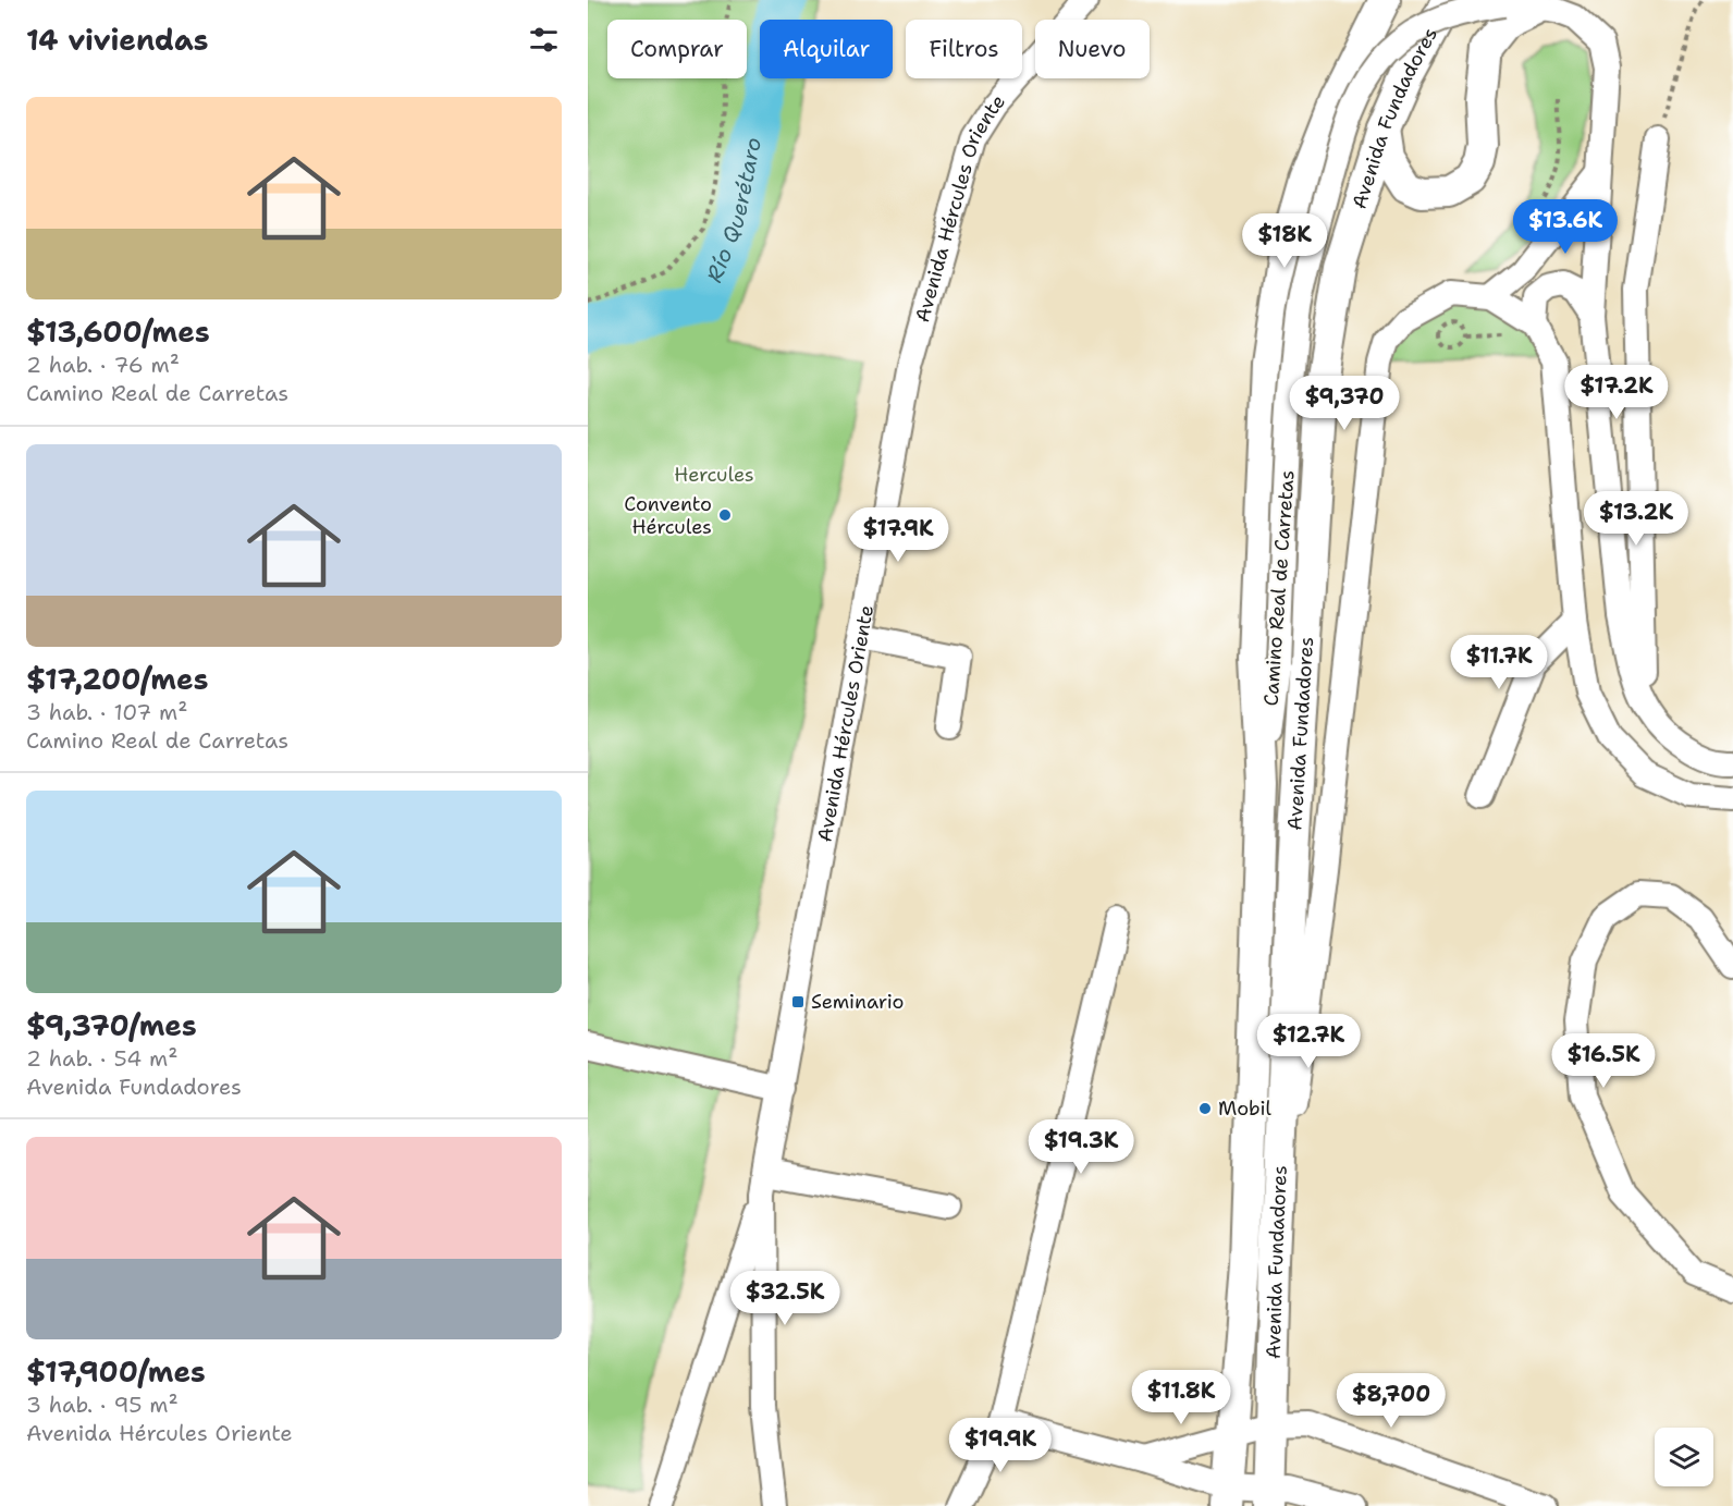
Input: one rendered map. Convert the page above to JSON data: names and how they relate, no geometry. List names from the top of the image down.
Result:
{
  "streets": {
    "main road": ["Avenida Fundadores"],
    "street": ["Avenida Hércules Oriente", "Camino Real de Carretas"]
  },
  "crossings": [
    ["Avenida Fundadores", "Camino Real de Carretas"]
  ],
  "water": ["Río Querétaro"],
  "parks": ["Hercules"],
  "places": {
    "other": ["Convento Hércules", "Mobil"],
    "transit": ["Seminario"]
  },
  "page": {
    "heading": "14 viviendas",
    "chip": [
      "Comprar",
      "Alquilar",
      "Filtros",
      "Nuevo"
    ],
    "list": [
      {
        "name": "$13,600/mes",
        "note": "2 hab. · 76 m² · Camino Real de Carretas"
      },
      {
        "name": "$17,200/mes",
        "note": "3 hab. · 107 m² · Camino Real de Carretas"
      },
      {
        "name": "$9,370/mes",
        "note": "2 hab. · 54 m² · Avenida Fundadores"
      },
      {
        "name": "$17,900/mes",
        "note": "3 hab. · 95 m² · Avenida Hércules Oriente"
      }
    ],
    "price": [
      "$13.6K",
      "$18K",
      "$17.2K",
      "$9,370",
      "$13.2K",
      "$17.9K",
      "$11.7K",
      "$12.7K",
      "$16.5K",
      "$19.3K",
      "$32.5K",
      "$11.8K",
      "$8,700",
      "$19.9K"
    ]
  }
}
